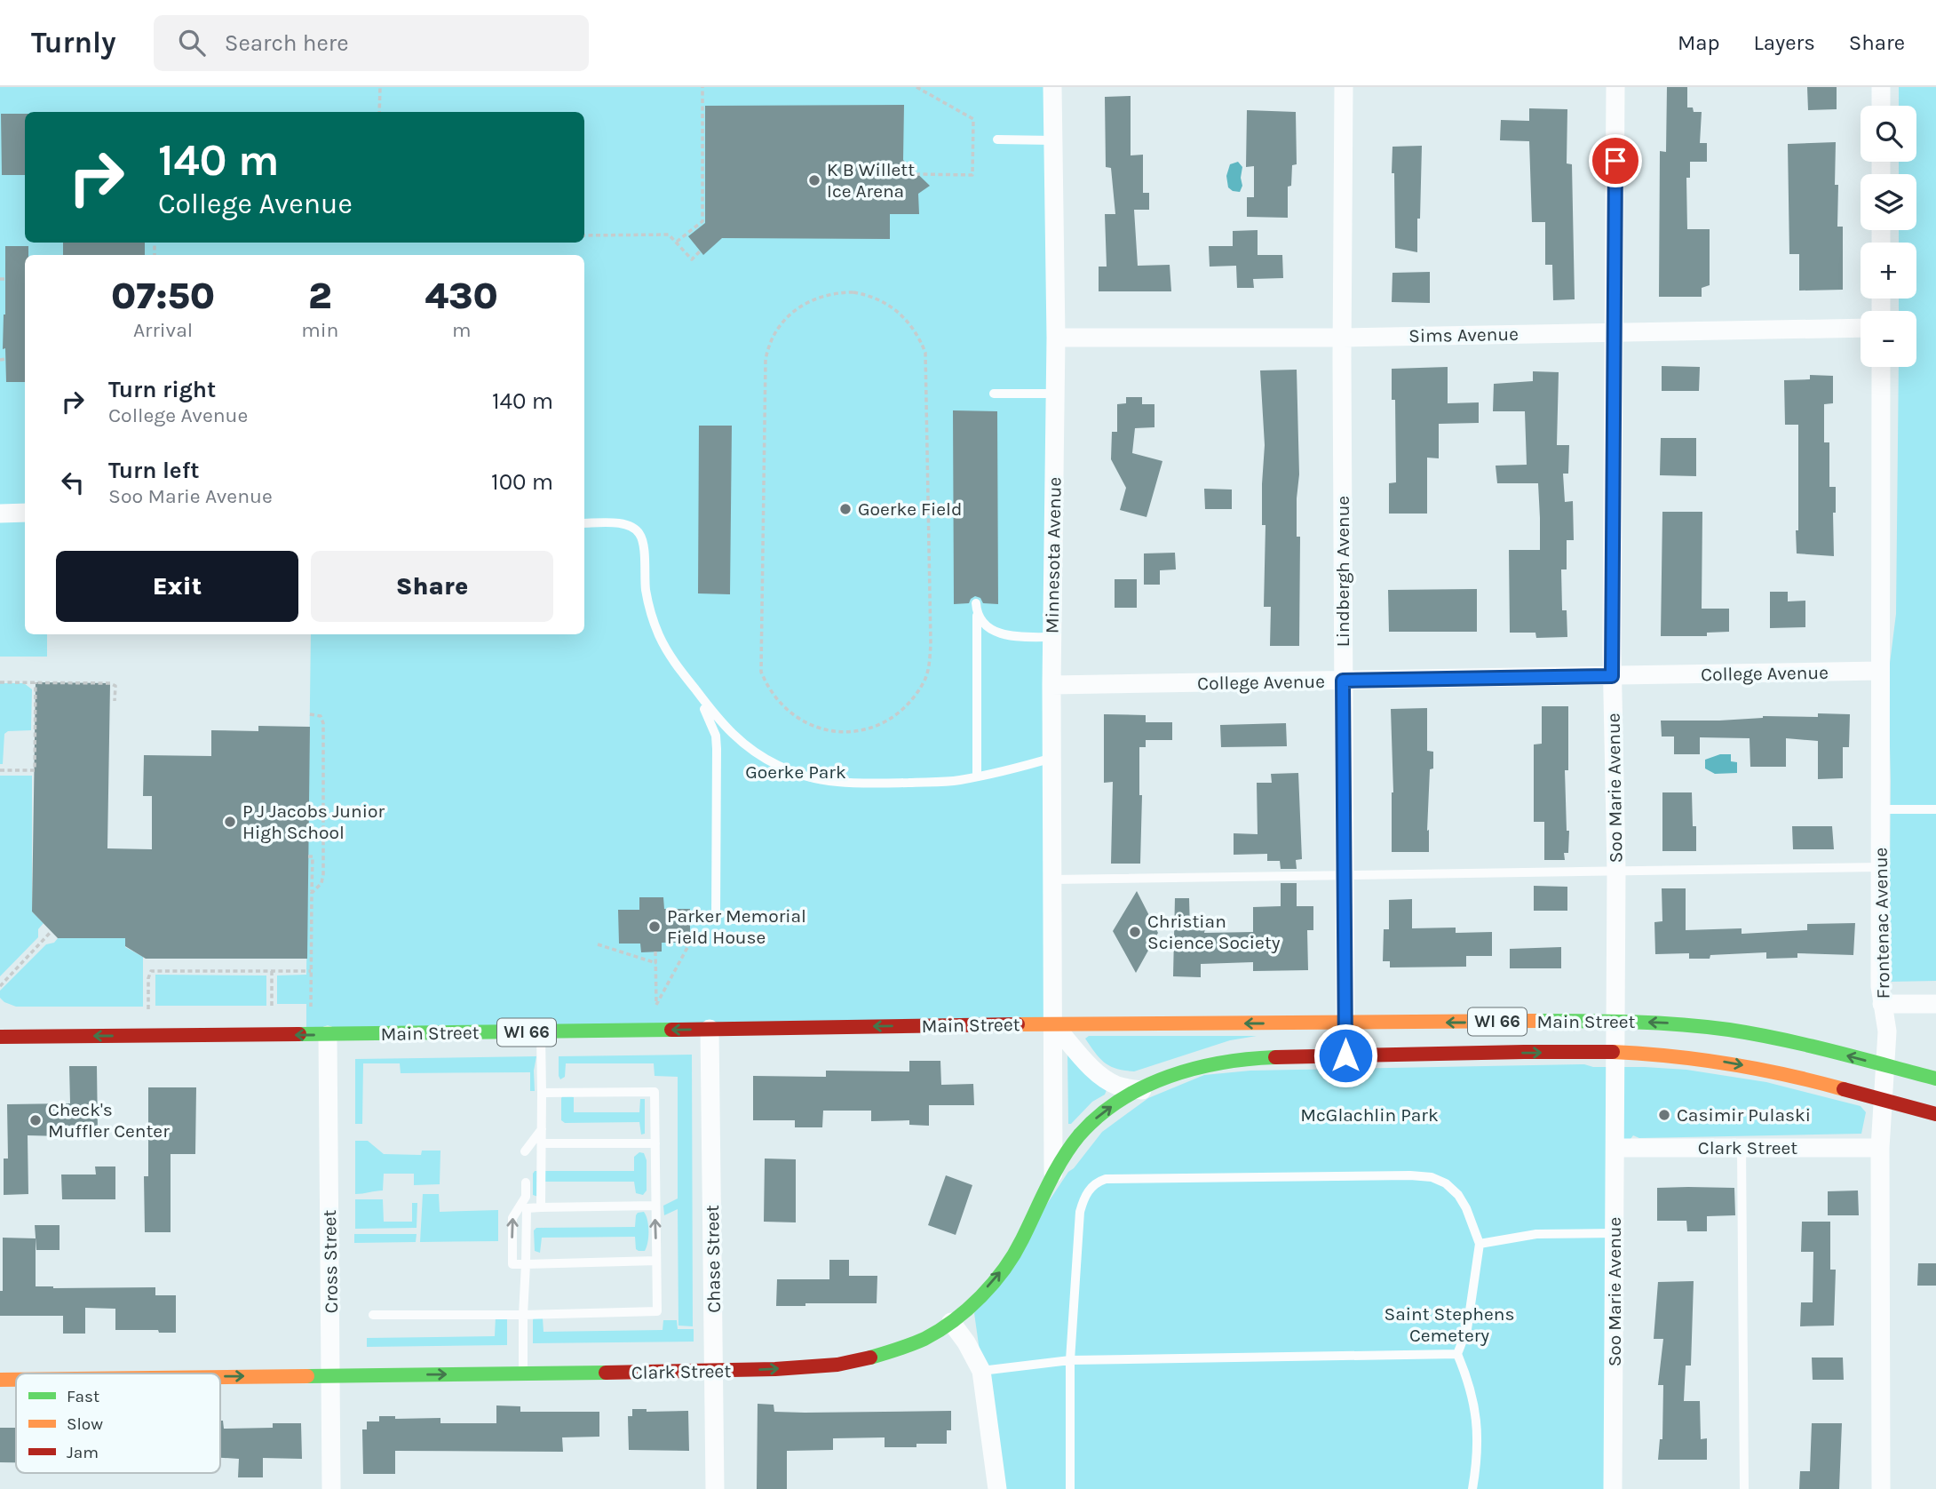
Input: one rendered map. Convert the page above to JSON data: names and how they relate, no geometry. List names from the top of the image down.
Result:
{
  "streets": {
    "main road": ["WI 66", "Main Street", "Clark Street"],
    "street": [
      "Sims Avenue",
      "Minnesota Avenue",
      "Lindbergh Avenue",
      "College Avenue",
      "Soo Marie Avenue",
      "Frontenac Avenue",
      "Chase Street",
      "Cross Street"
    ]
  },
  "crossings": [
    ["Sims Avenue", "Minnesota Avenue"],
    ["Sims Avenue", "Lindbergh Avenue"],
    ["Sims Avenue", "Soo Marie Avenue"],
    ["Minnesota Avenue", "College Avenue"],
    ["Minnesota Avenue", "Main Street"],
    ["Minnesota Avenue", "Clark Street"],
    ["Lindbergh Avenue", "College Avenue"],
    ["Lindbergh Avenue", "WI 66"],
    ["Lindbergh Avenue", "Main Street"],
    ["Lindbergh Avenue", "Clark Street"],
    ["College Avenue", "Soo Marie Avenue"],
    ["College Avenue", "Frontenac Avenue"],
    ["Soo Marie Avenue", "WI 66"],
    ["Soo Marie Avenue", "Main Street"],
    ["Soo Marie Avenue", "Clark Street"],
    ["Frontenac Avenue", "WI 66"],
    ["Frontenac Avenue", "Main Street"],
    ["Frontenac Avenue", "Clark Street"],
    ["WI 66", "Clark Street"],
    ["Main Street", "Chase Street"],
    ["Main Street", "Cross Street"],
    ["Clark Street", "Chase Street"],
    ["Clark Street", "Cross Street"]
  ],
  "one_way": ["Clark Street"],
  "parks": ["Goerke Park", "McGlachlin Park", "Saint Stephens Cemetery"],
  "places": [
    "K B Willett Ice Arena",
    "Goerke Field",
    "P J Jacobs Junior High School",
    "Parker Memorial Field House",
    "Christian Science Society",
    "Casimir Pulaski",
    "Check's Muffler Center"
  ],
  "legend": ["Fast", "Slow", "Jam"],
  "page": {
    "header": "Turnly",
    "search": "Search here",
    "nav": ["Map", "Layers", "Share"],
    "map_buttons": ["+", "−"],
    "turn": ["140 m", "College Avenue"],
    "eta": [
      "07:50",
      "Arrival",
      "2",
      "min",
      "430",
      "m"
    ],
    "list": [
      {
        "name": "Turn right",
        "note": "College Avenue",
        "value": "140 m"
      },
      {
        "name": "Turn left",
        "note": "Soo Marie Avenue",
        "value": "100 m"
      }
    ],
    "buttons": ["Exit", "Share"]
  }
}
